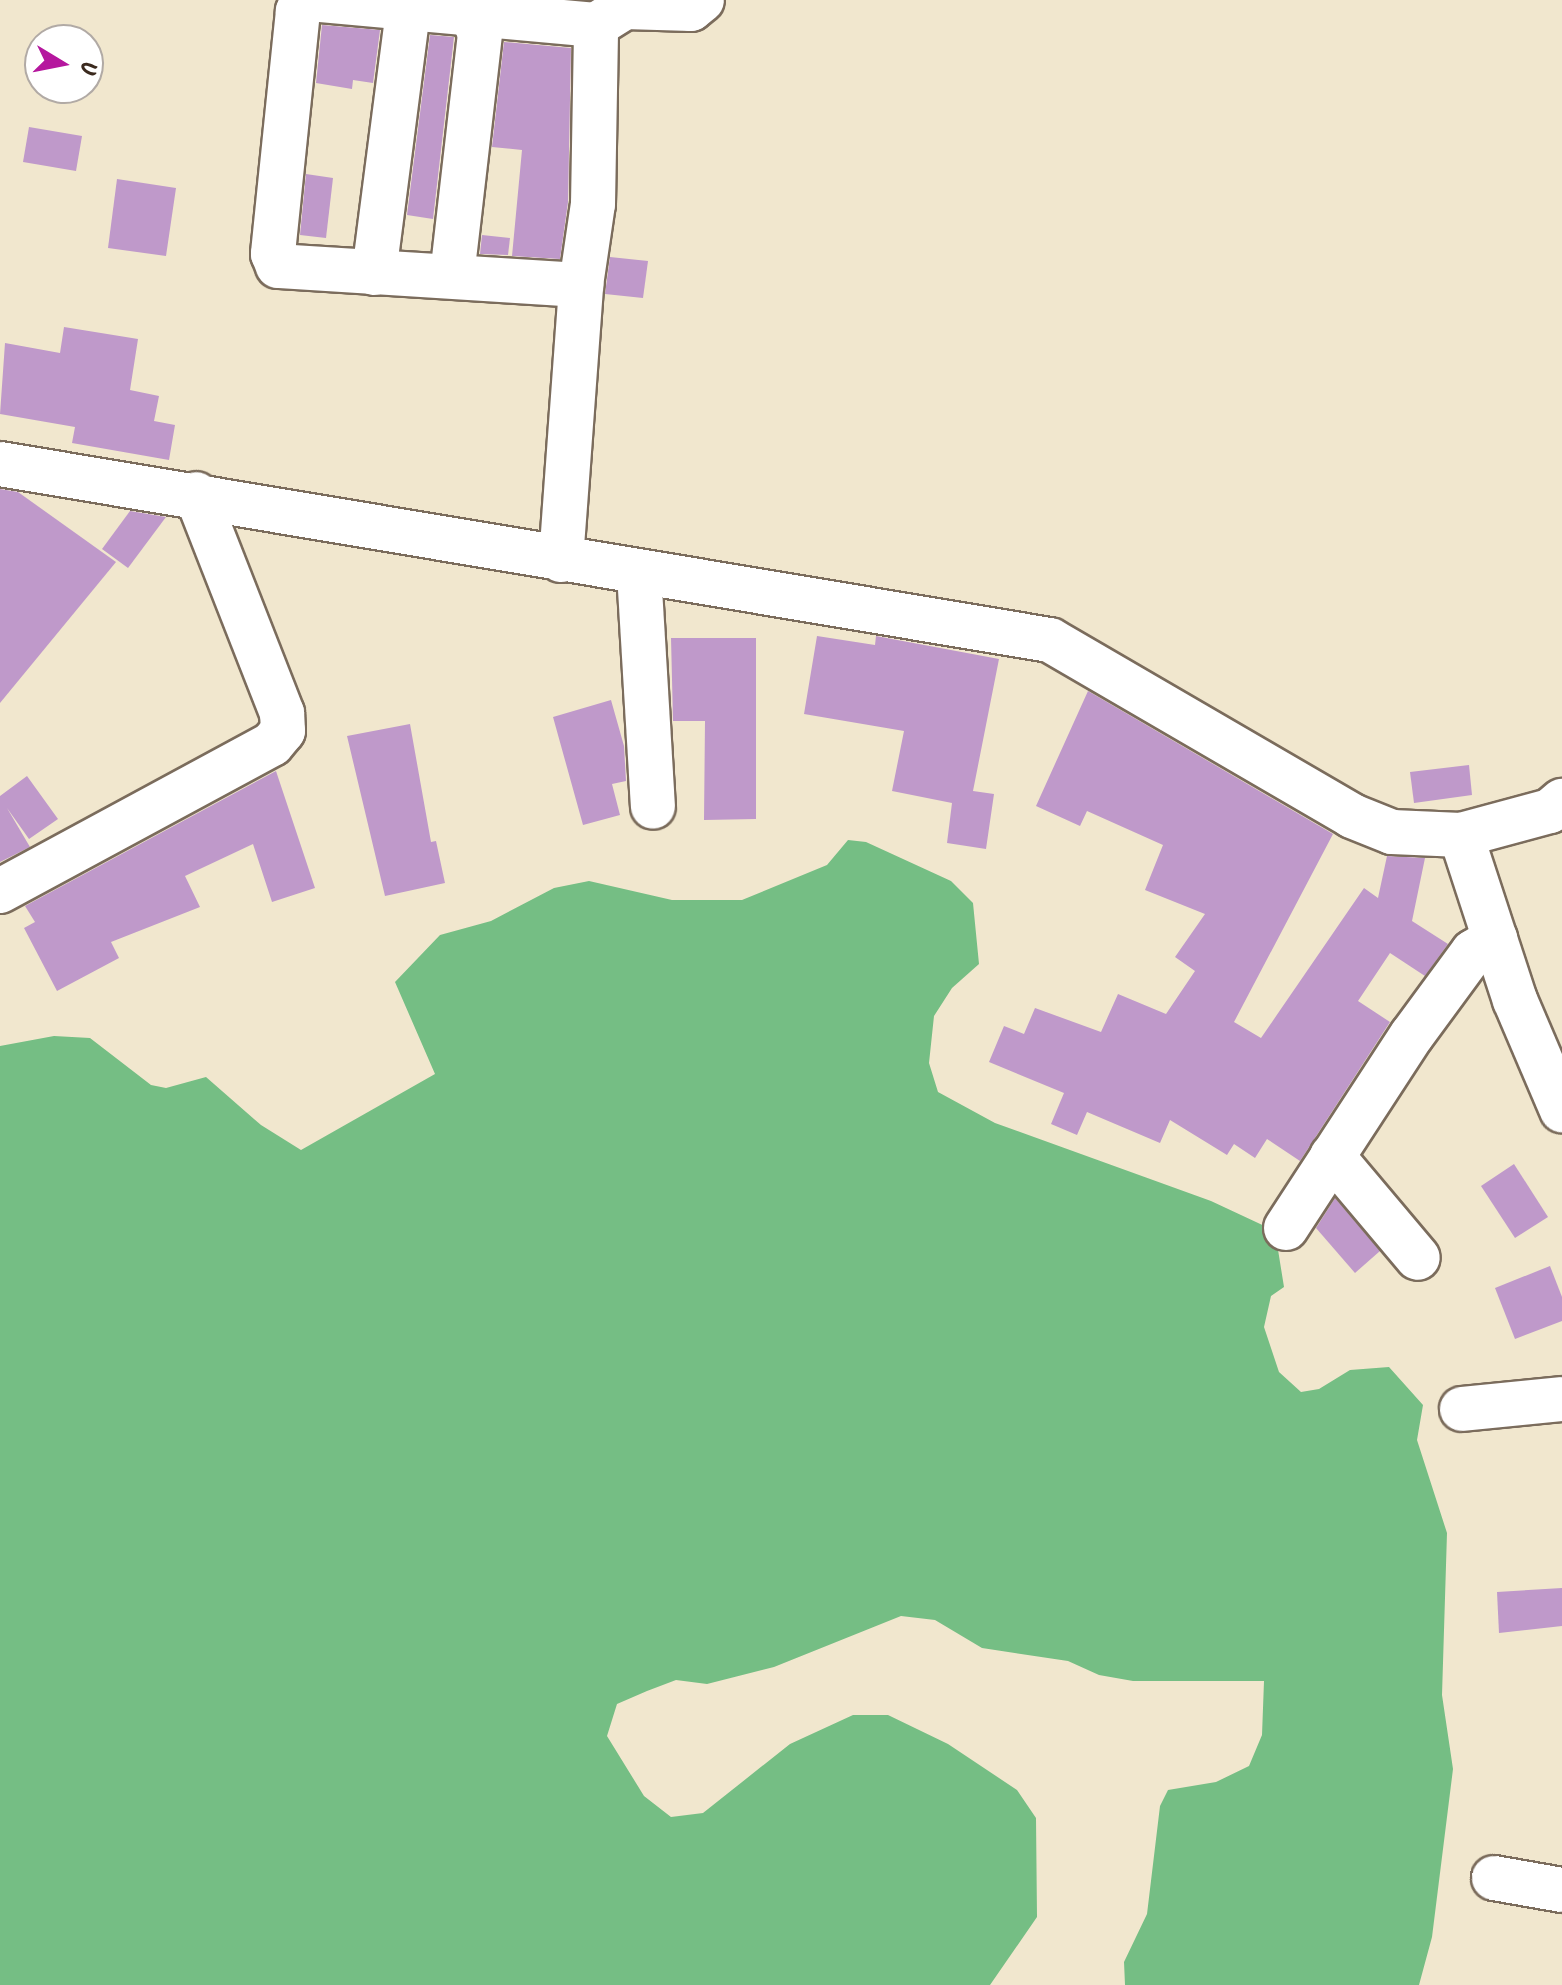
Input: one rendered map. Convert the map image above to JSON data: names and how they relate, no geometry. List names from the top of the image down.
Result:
{
  "north": "right"
}
